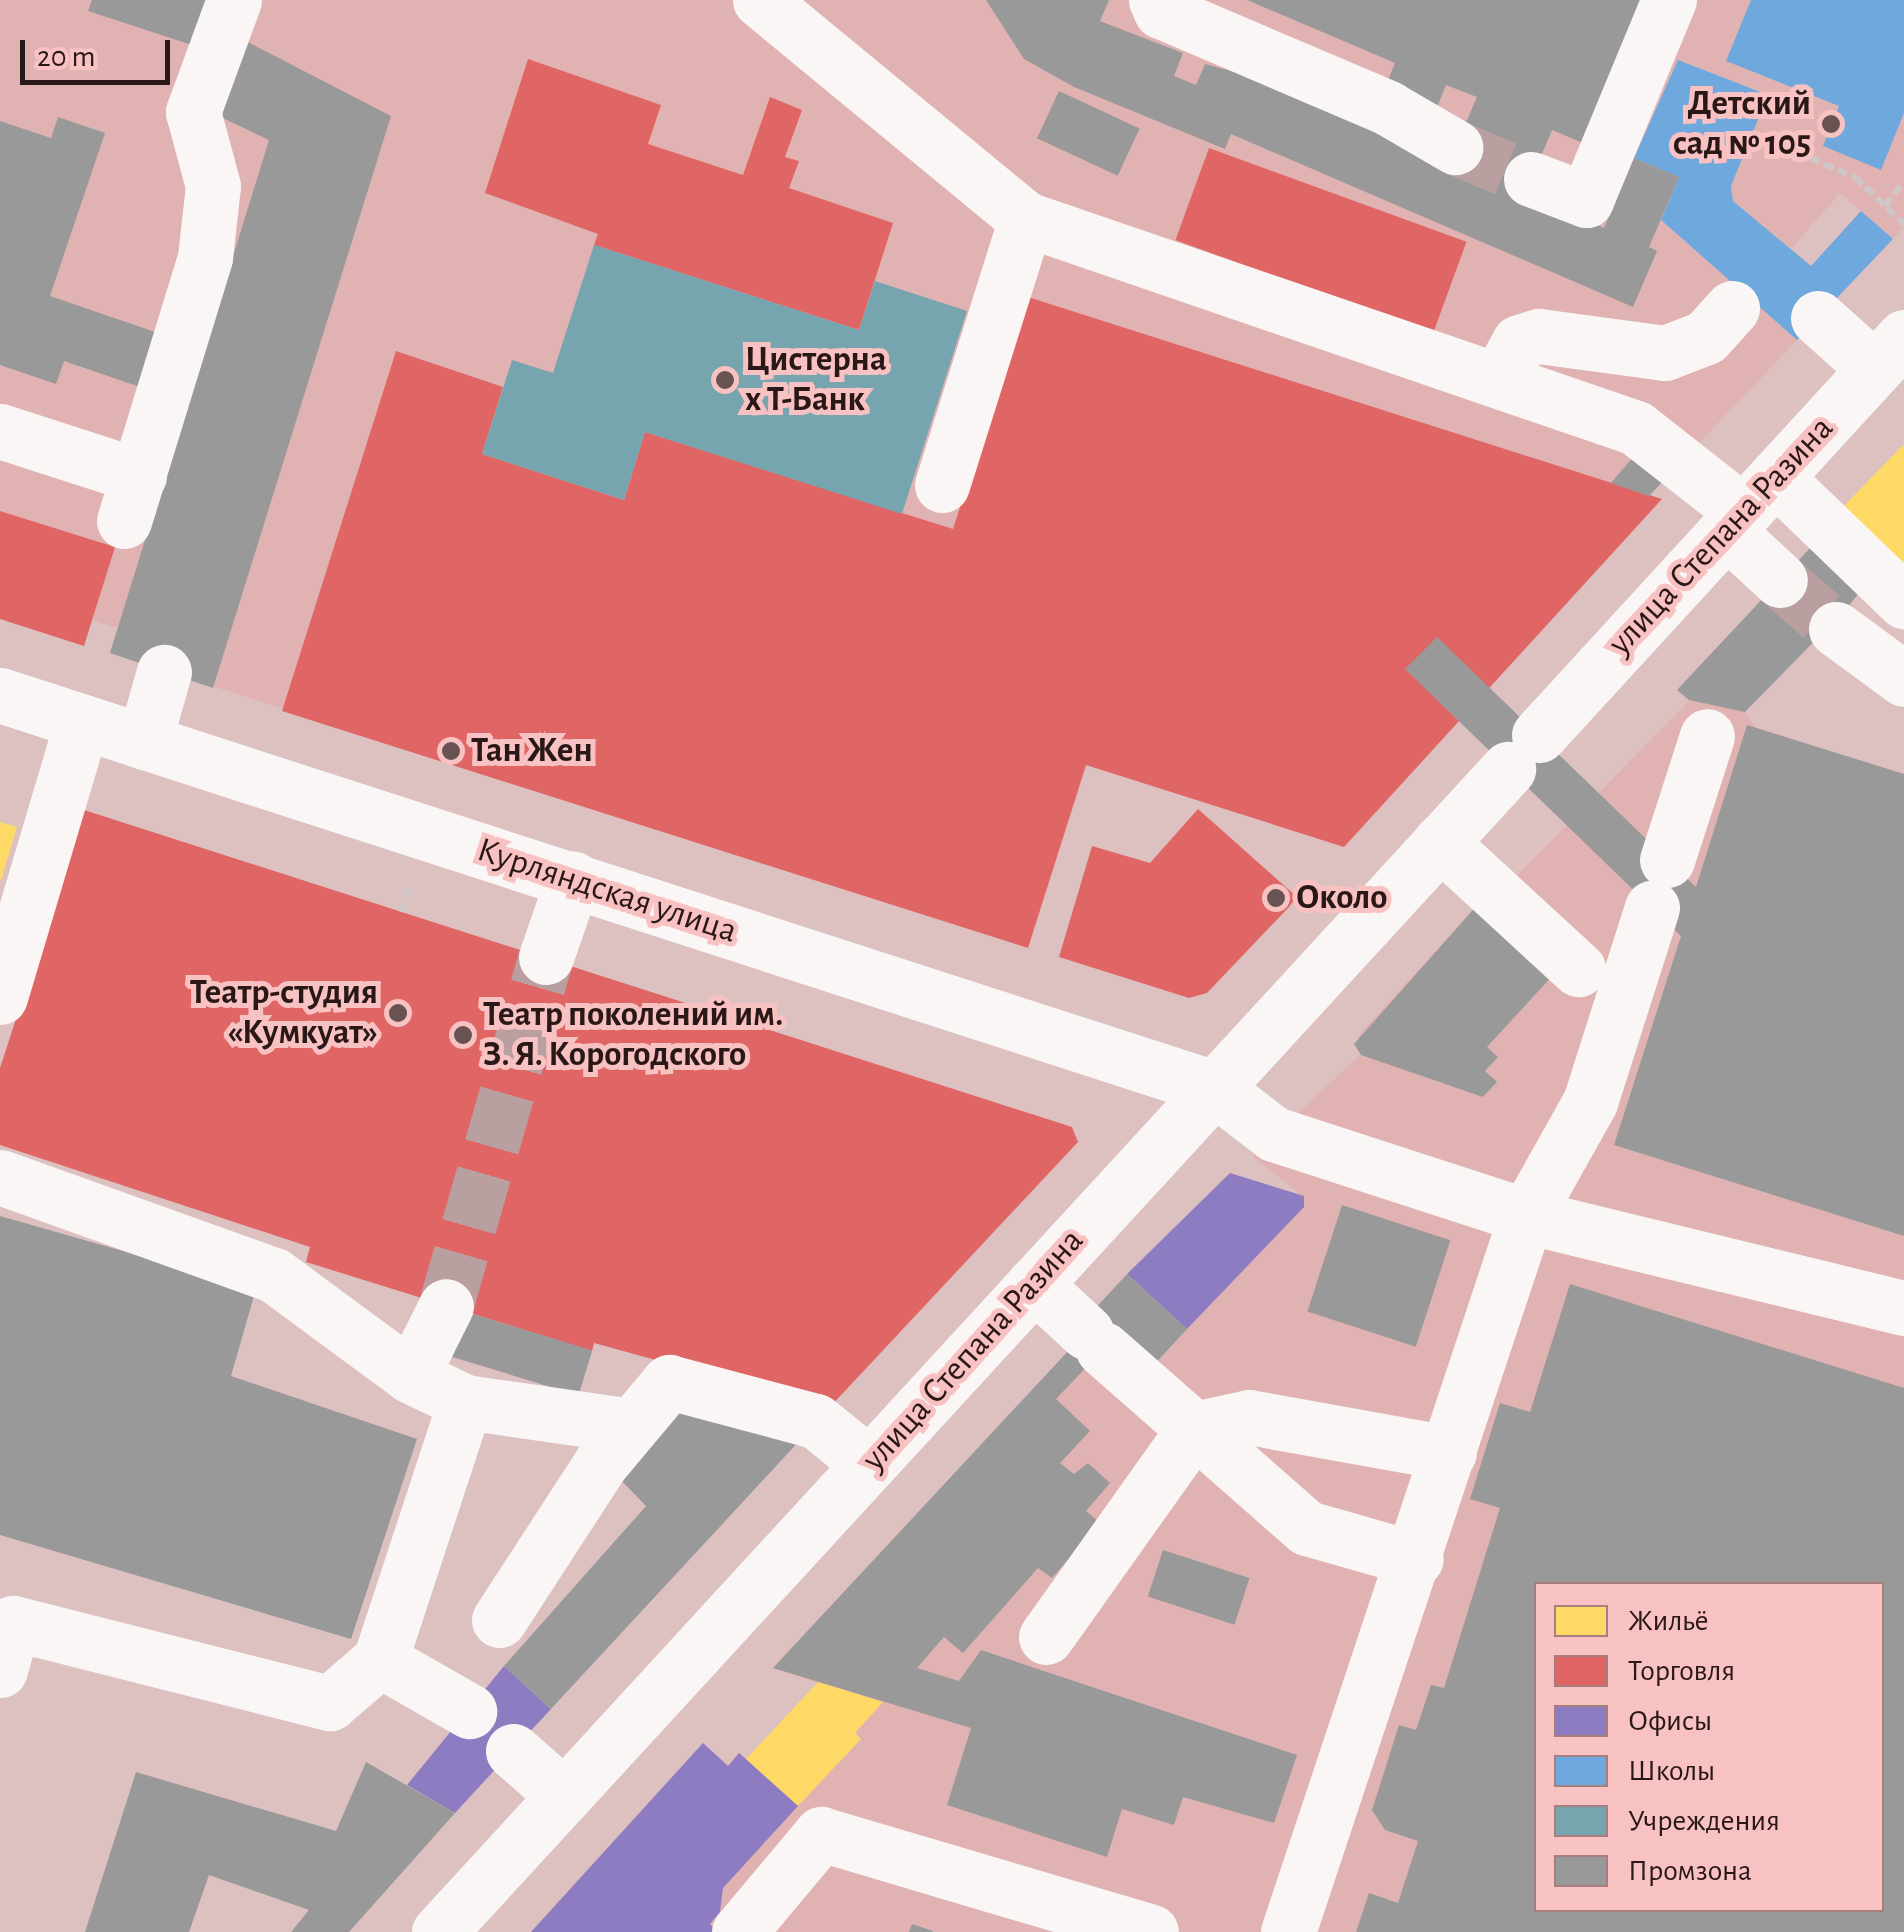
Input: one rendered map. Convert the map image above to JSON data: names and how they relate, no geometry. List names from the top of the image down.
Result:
{
  "streets": {
    "street": ["улица Степана Разина", "Курляндская улица"]
  },
  "crossings": [
    ["улица Степана Разина", "Курляндская улица"]
  ],
  "places": [
    "Детский сад № 105",
    "Цистерна х Т-Банк",
    "Тан Жен",
    "Около",
    "Театр-студия «Кумкуат»",
    "Театр поколений им. З. Я. Корогодского"
  ],
  "legend": [
    "Жильё",
    "Торговля",
    "Офисы",
    "Школы",
    "Учреждения",
    "Промзона"
  ],
  "scale_bar": "20 m"
}
